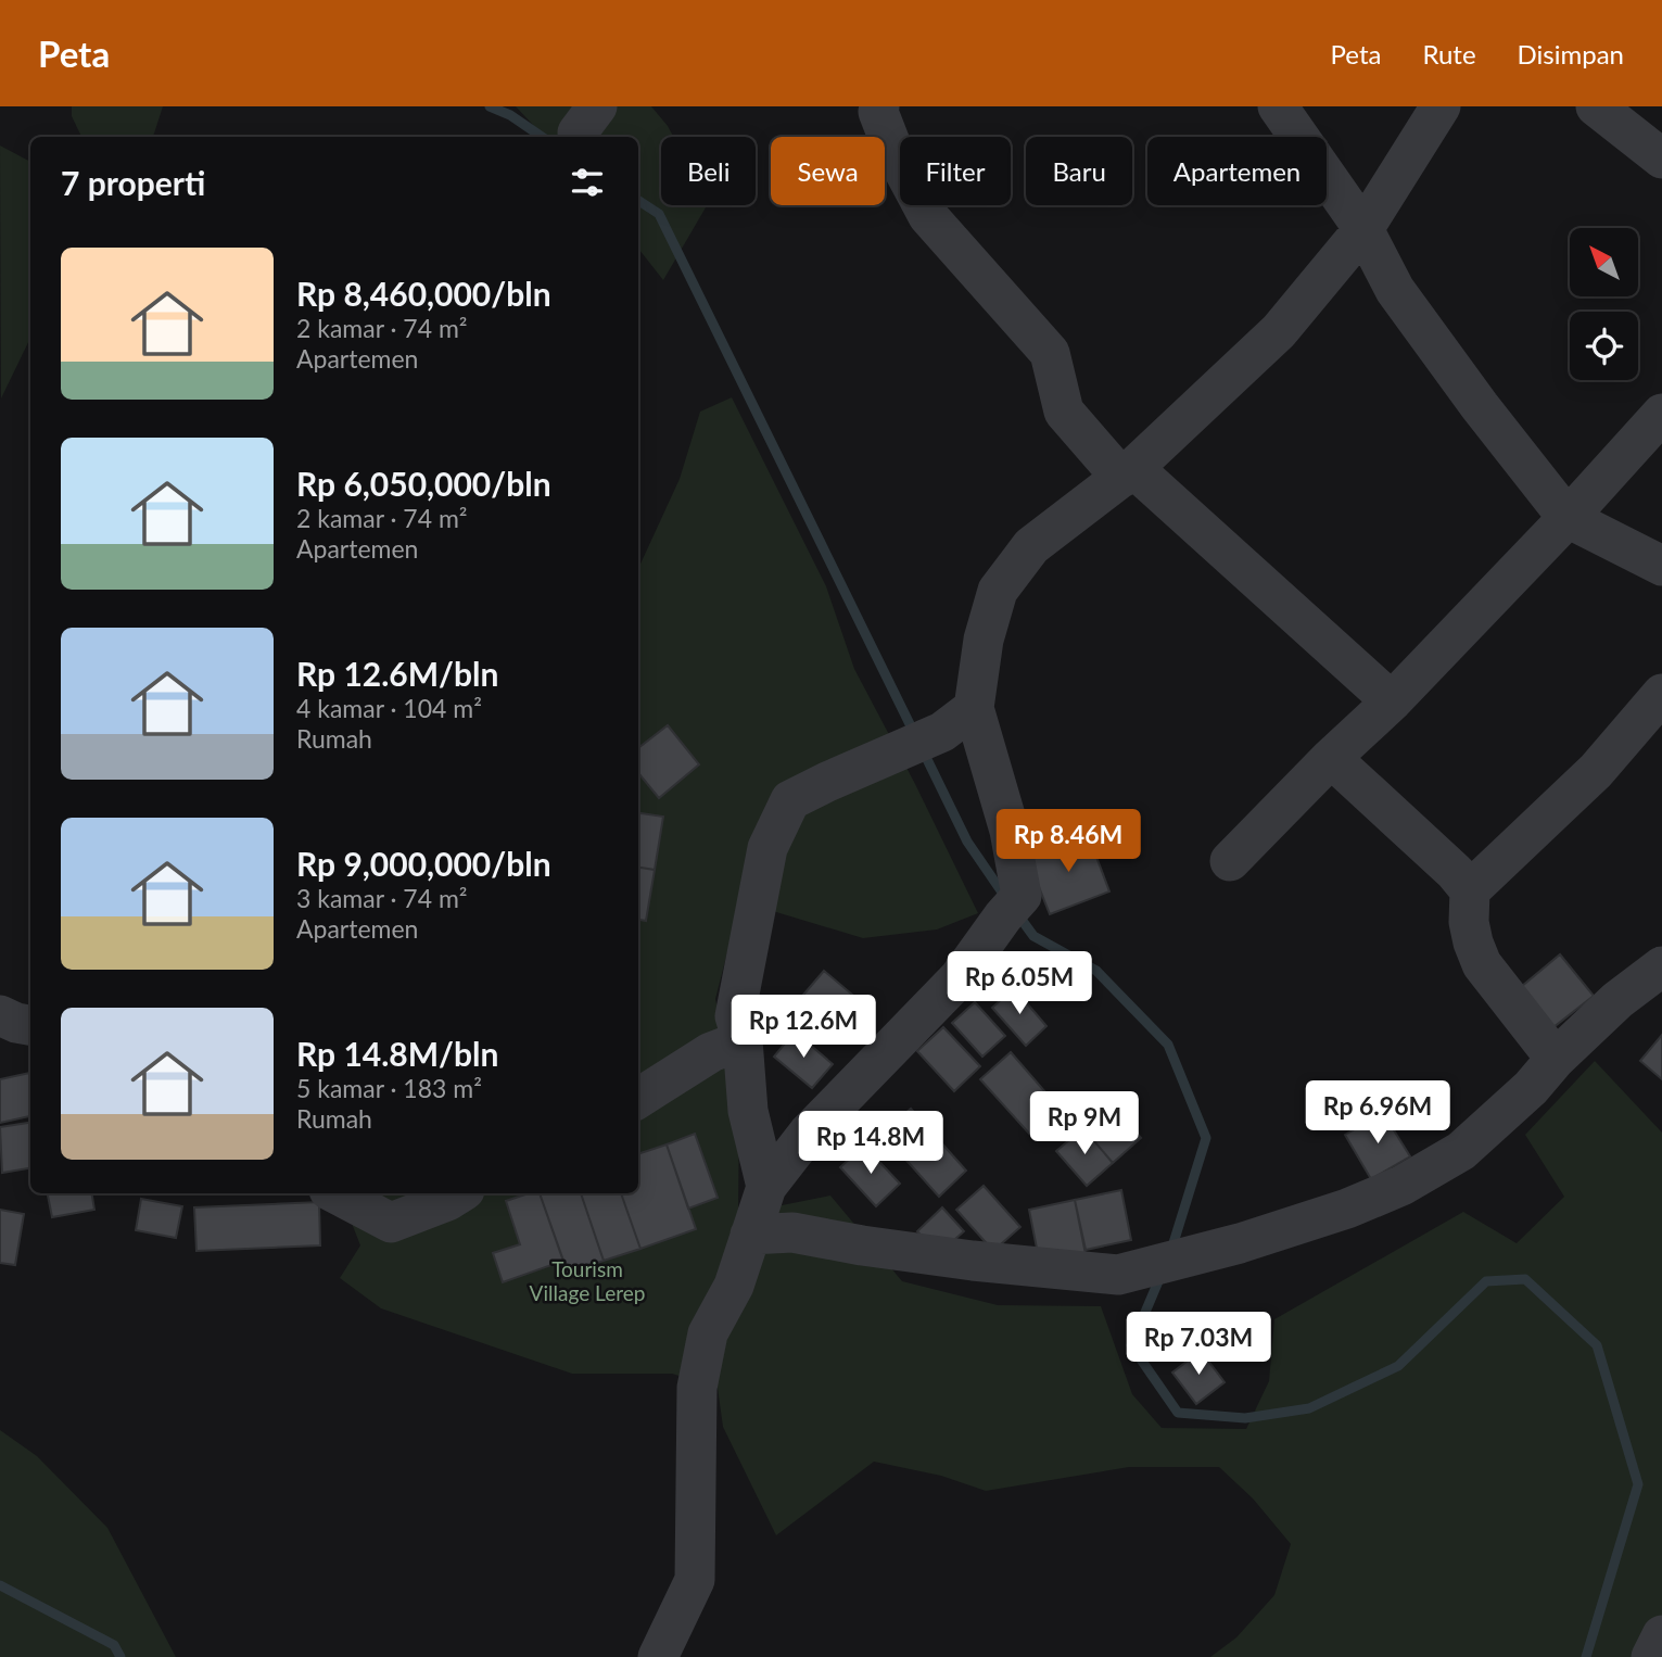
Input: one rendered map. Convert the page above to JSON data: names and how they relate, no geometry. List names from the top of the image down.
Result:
{
  "parks": ["Tourism Village Lerep"],
  "north": "top left",
  "page": {
    "header": "Peta",
    "nav": ["Peta", "Rute", "Disimpan"],
    "chip": [
      "Beli",
      "Sewa",
      "Filter",
      "Baru",
      "Apartemen"
    ],
    "heading": "7 properti",
    "list": [
      {
        "name": "Rp 8,460,000/bln",
        "note": "2 kamar · 74 m² · Apartemen"
      },
      {
        "name": "Rp 6,050,000/bln",
        "note": "2 kamar · 74 m² · Apartemen"
      },
      {
        "name": "Rp 12.6M/bln",
        "note": "4 kamar · 104 m² · Rumah"
      },
      {
        "name": "Rp 9,000,000/bln",
        "note": "3 kamar · 74 m² · Apartemen"
      },
      {
        "name": "Rp 14.8M/bln",
        "note": "5 kamar · 183 m² · Rumah"
      }
    ],
    "price": [
      "Rp 8.46M",
      "Rp 6.05M",
      "Rp 12.6M",
      "Rp 6.96M",
      "Rp 9M",
      "Rp 14.8M",
      "Rp 7.03M"
    ]
  }
}
